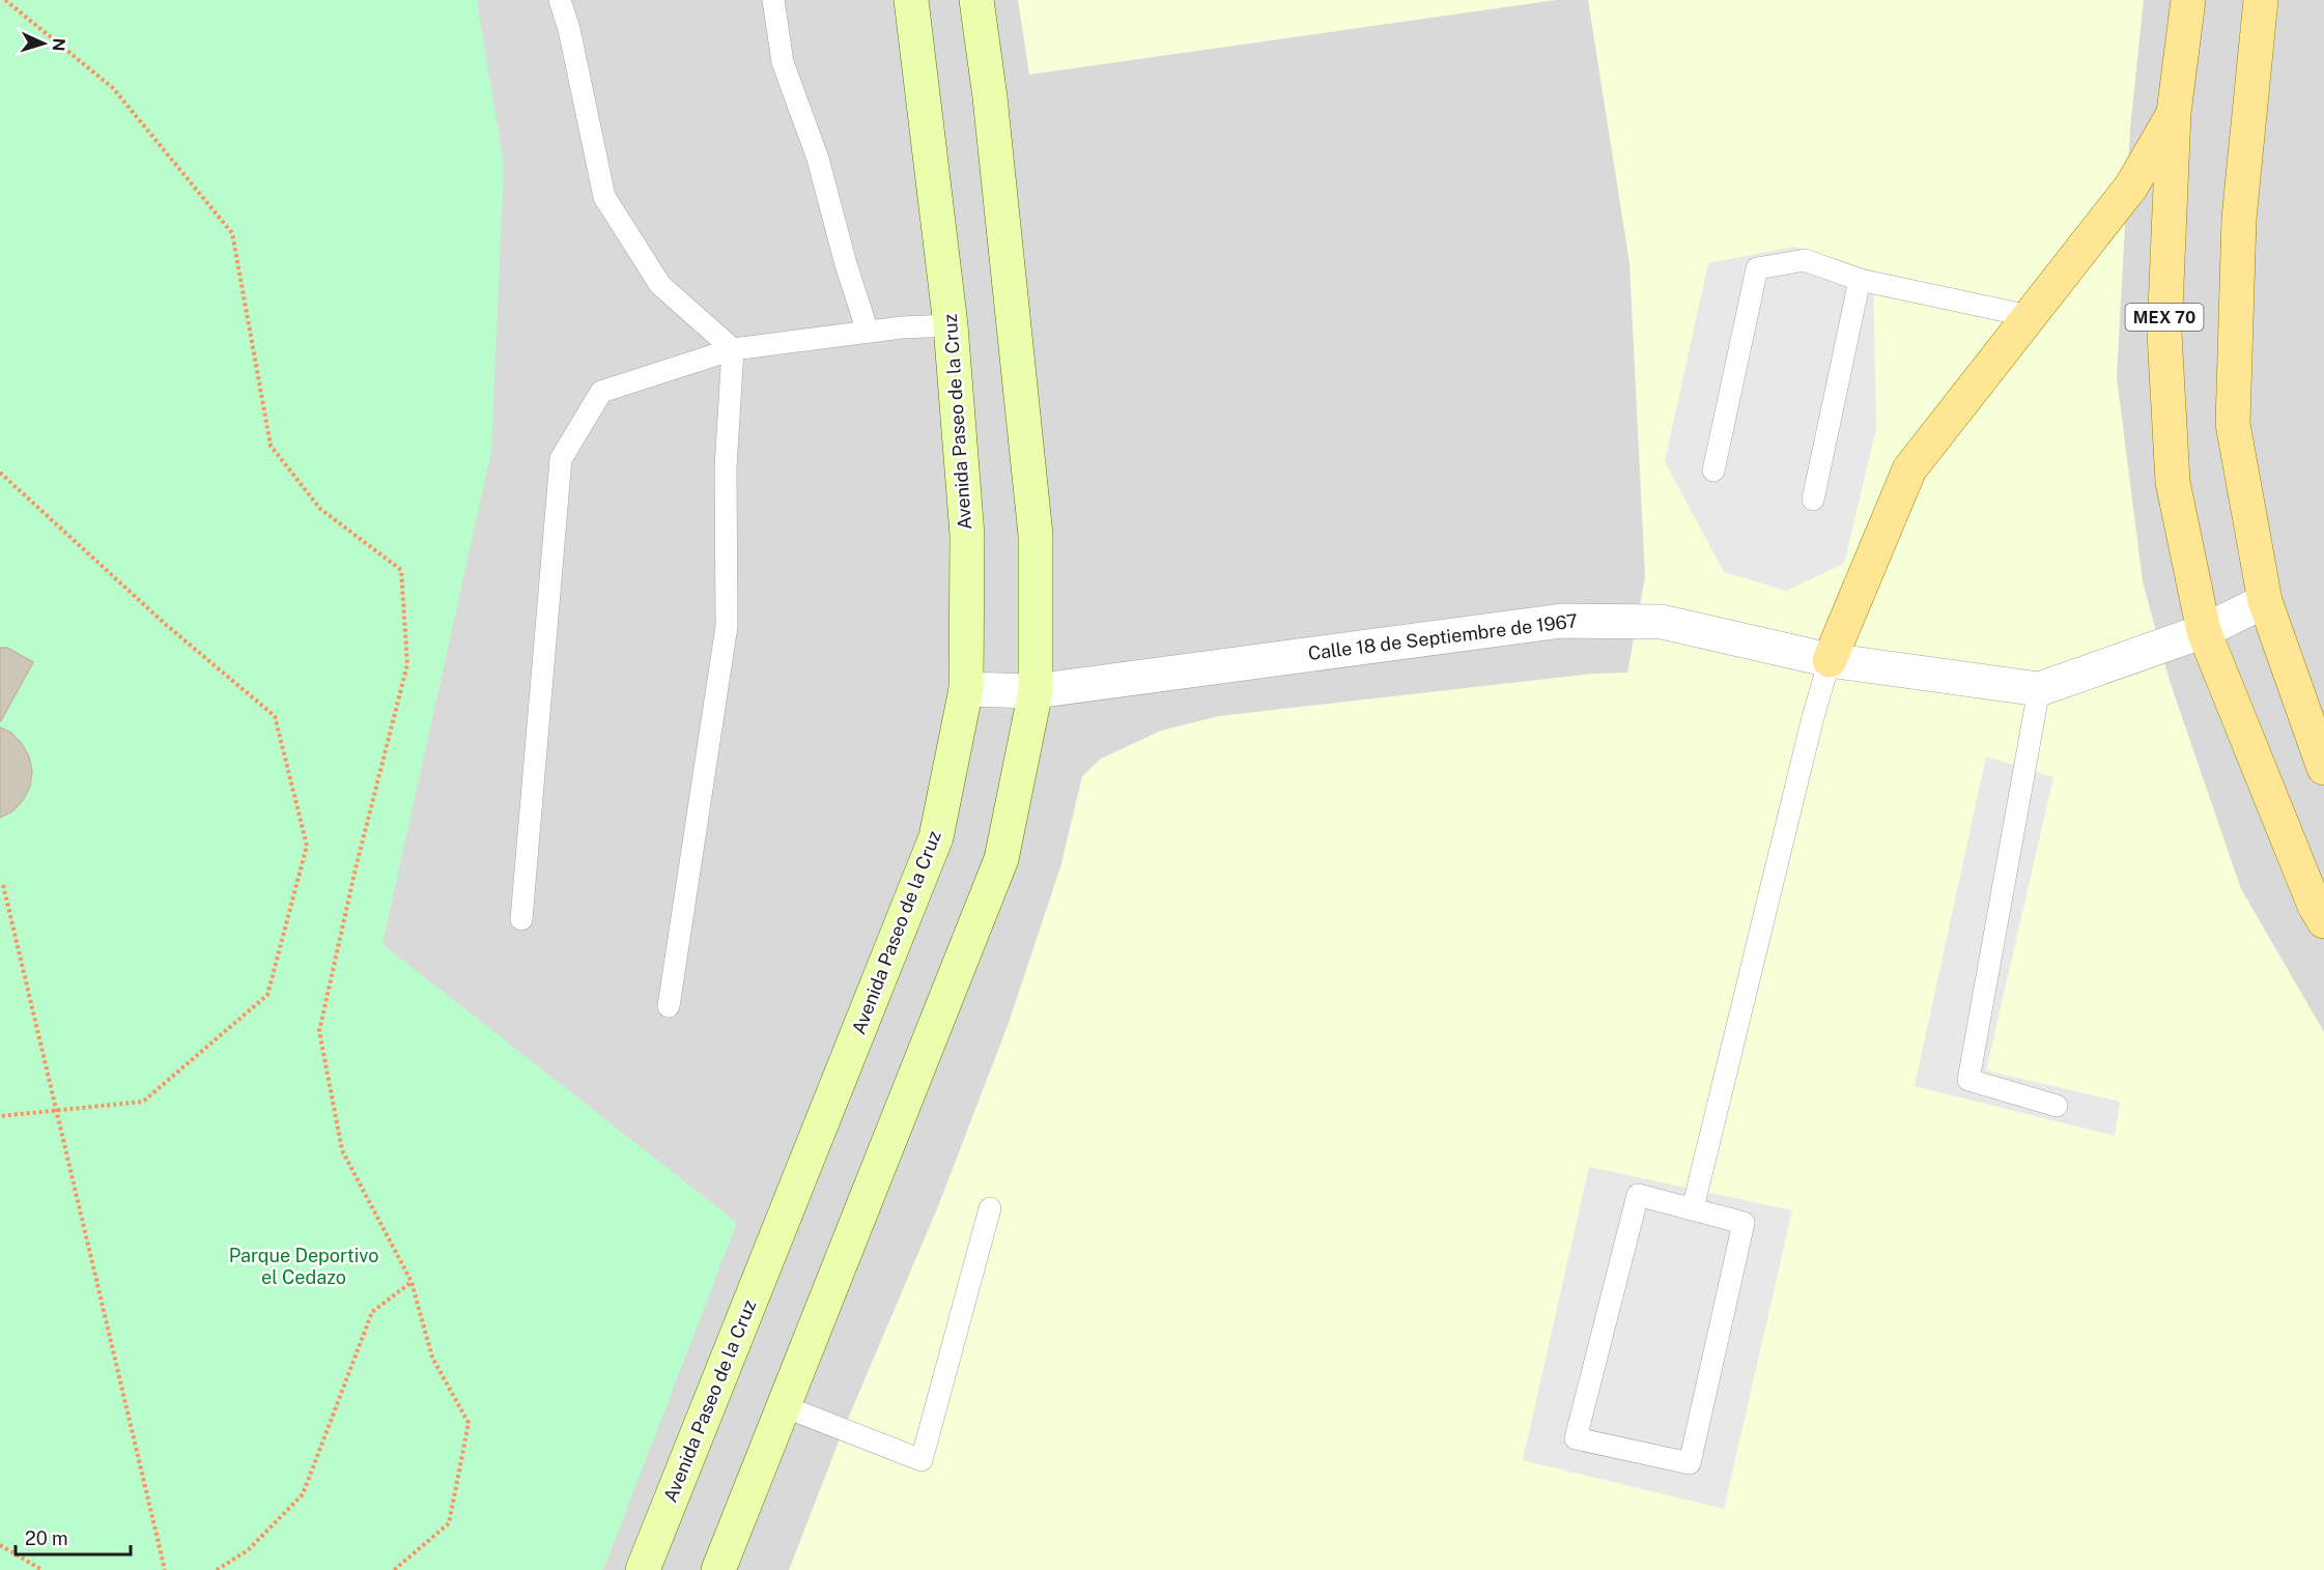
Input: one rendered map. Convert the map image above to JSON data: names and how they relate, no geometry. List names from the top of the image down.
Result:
{
  "streets": {
    "main road": ["MEX 70", "Avenida Paseo de la Cruz"],
    "street": ["Calle 18 de Septiembre de 1967"]
  },
  "crossings": [
    ["MEX 70", "Calle 18 de Septiembre de 1967"],
    ["Avenida Paseo de la Cruz", "Calle 18 de Septiembre de 1967"]
  ],
  "parks": ["Parque Deportivo el Cedazo"],
  "scale_bar": "20 m",
  "north": "right"
}
